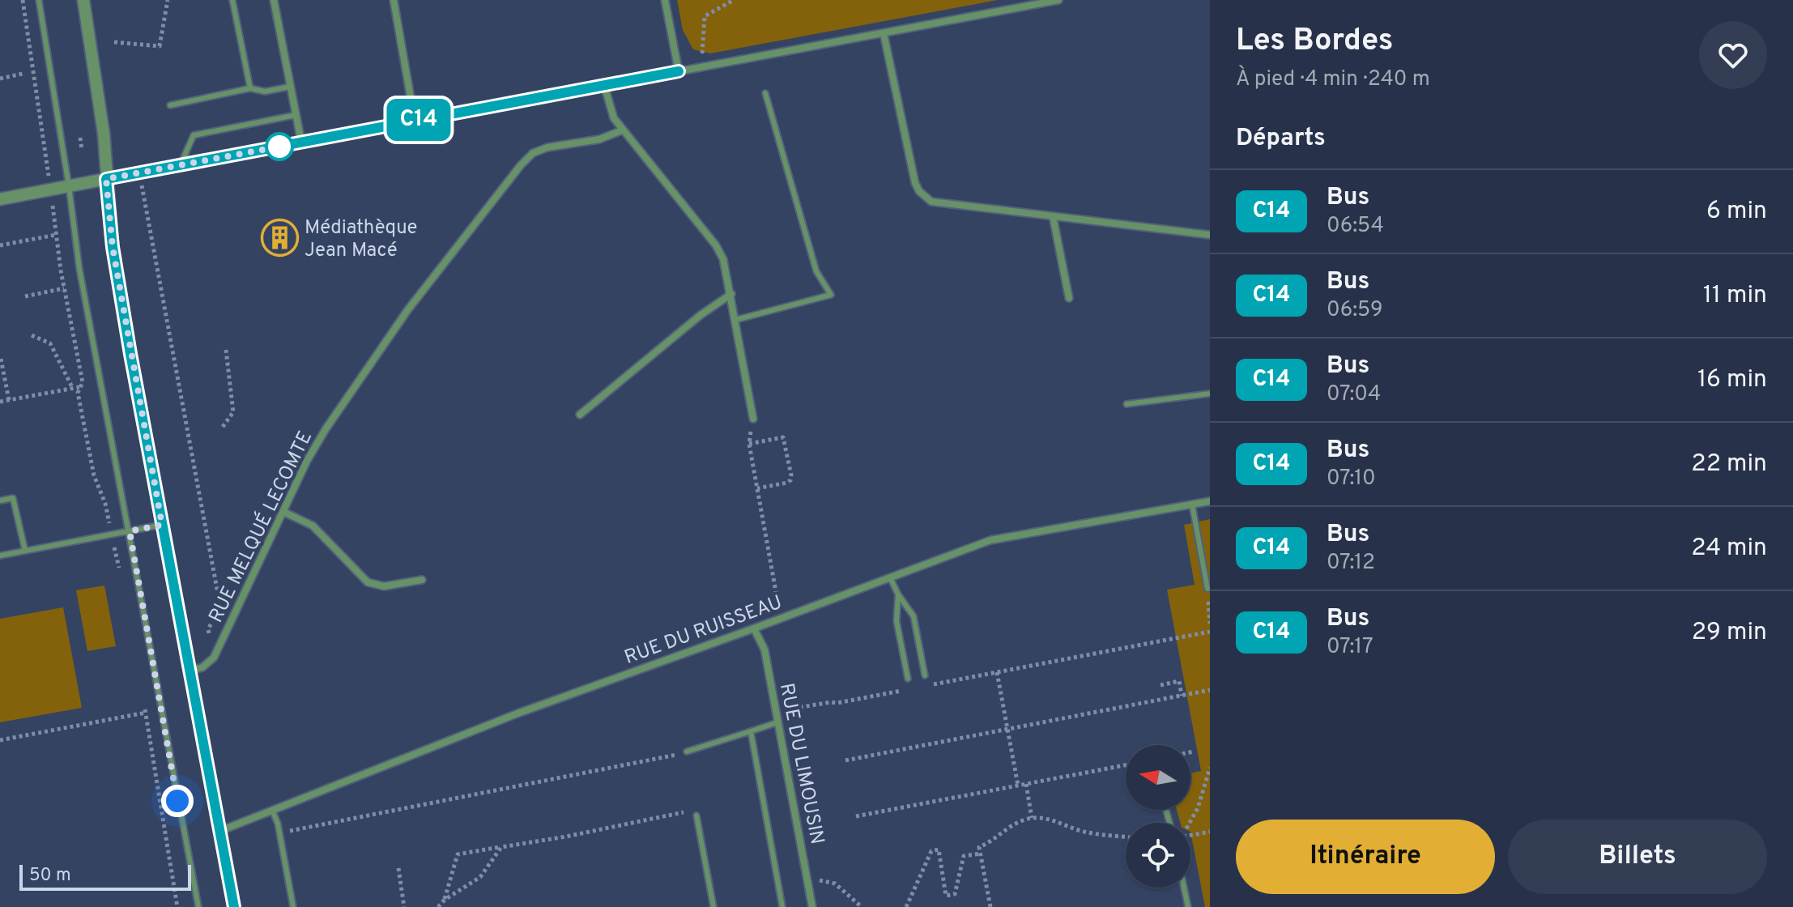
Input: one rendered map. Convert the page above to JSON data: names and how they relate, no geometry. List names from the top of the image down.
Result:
{
  "streets": {
    "street": ["RUE MELQUÉ LECOMTE", "RUE DU RUISSEAU", "RUE DU LIMOUSIN"]
  },
  "crossings": [
    ["RUE DU RUISSEAU", "RUE DU LIMOUSIN"]
  ],
  "places": {
    "building": ["Médiathèque Jean Macé"]
  },
  "lines": ["bus line C14"],
  "scale_bar": "50 m",
  "north": "left",
  "page": {
    "on_map": "C14",
    "heading": [
      ["Les Bordes", "À pied · 4 min · 240 m"],
      "Départs"
    ],
    "list": [
      {
        "mark": "C14",
        "name": "Bus",
        "note": "06:54",
        "value": "6 min"
      },
      {
        "mark": "C14",
        "name": "Bus",
        "note": "06:59",
        "value": "11 min"
      },
      {
        "mark": "C14",
        "name": "Bus",
        "note": "07:04",
        "value": "16 min"
      },
      {
        "mark": "C14",
        "name": "Bus",
        "note": "07:10",
        "value": "22 min"
      },
      {
        "mark": "C14",
        "name": "Bus",
        "note": "07:12",
        "value": "24 min"
      },
      {
        "mark": "C14",
        "name": "Bus",
        "note": "07:17",
        "value": "29 min"
      }
    ],
    "buttons": ["Itinéraire", "Billets"],
    "scale": "50 m"
  }
}
